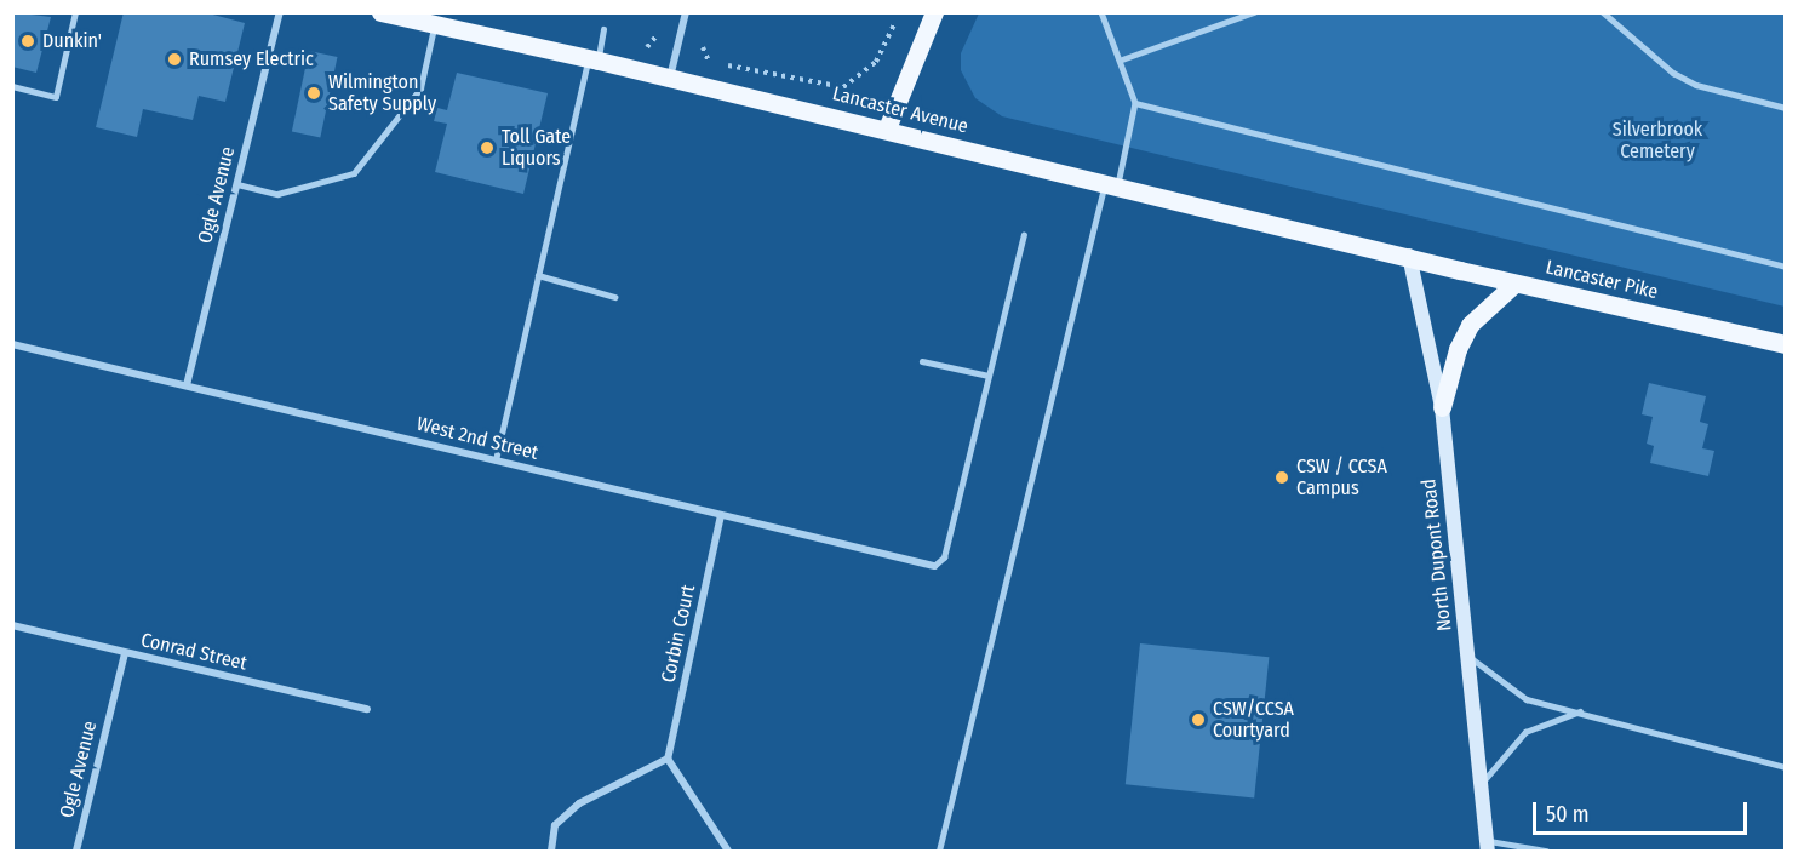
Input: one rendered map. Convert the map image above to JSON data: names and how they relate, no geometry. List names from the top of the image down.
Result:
{
  "streets": {
    "main road": ["Lancaster Avenue", "Lancaster Pike", "North Dupont Road"],
    "street": [
      "Ogle Avenue",
      "West 2nd Street",
      "Corbin Court",
      "Conrad Street"
    ]
  },
  "crossings": [
    ["Lancaster Avenue", "Lancaster Pike"],
    ["Lancaster Avenue", "North Dupont Road"],
    ["Ogle Avenue", "West 2nd Street"],
    ["Ogle Avenue", "Conrad Street"],
    ["Lancaster Pike", "North Dupont Road"],
    ["West 2nd Street", "Corbin Court"]
  ],
  "parks": ["Silverbrook Cemetery"],
  "places": [
    "Dunkin'",
    "Rumsey Electric",
    "Wilmington Safety Supply",
    "Toll Gate Liquors",
    "CSW / CCSA Campus",
    "CSW/CCSA Courtyard"
  ],
  "scale_bar": "50 m"
}
